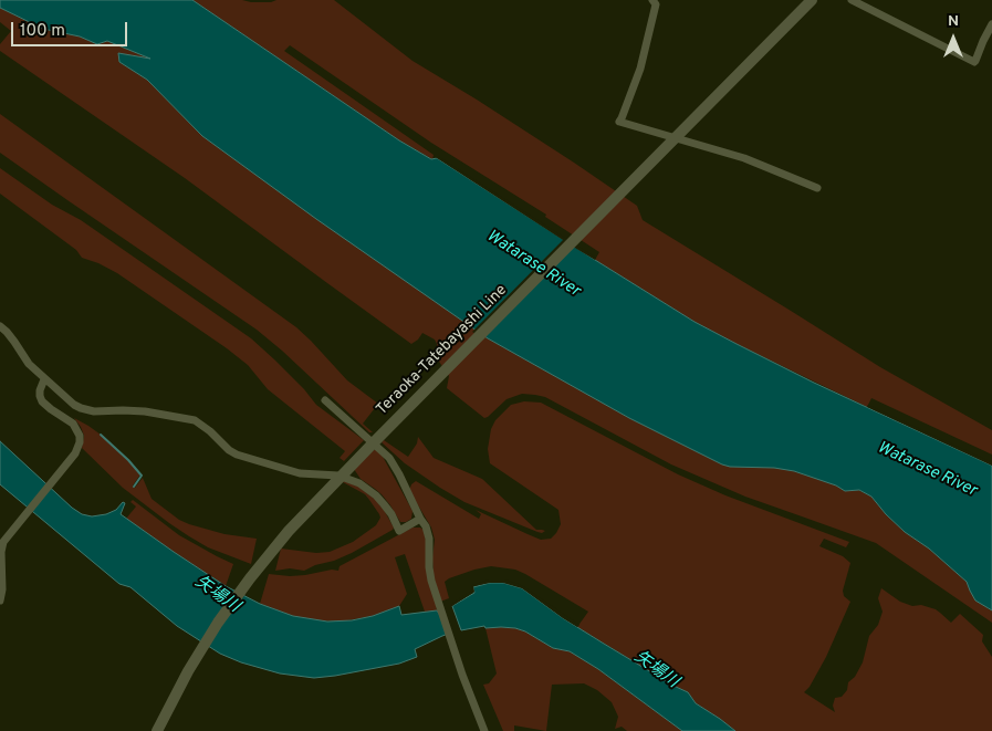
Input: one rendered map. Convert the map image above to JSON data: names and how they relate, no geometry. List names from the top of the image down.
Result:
{
  "streets": {
    "main road": ["Teraoka-Tatebayashi Line"]
  },
  "water": ["Watarase River", "矢場川"],
  "scale_bar": "100 m",
  "north": "top"
}
